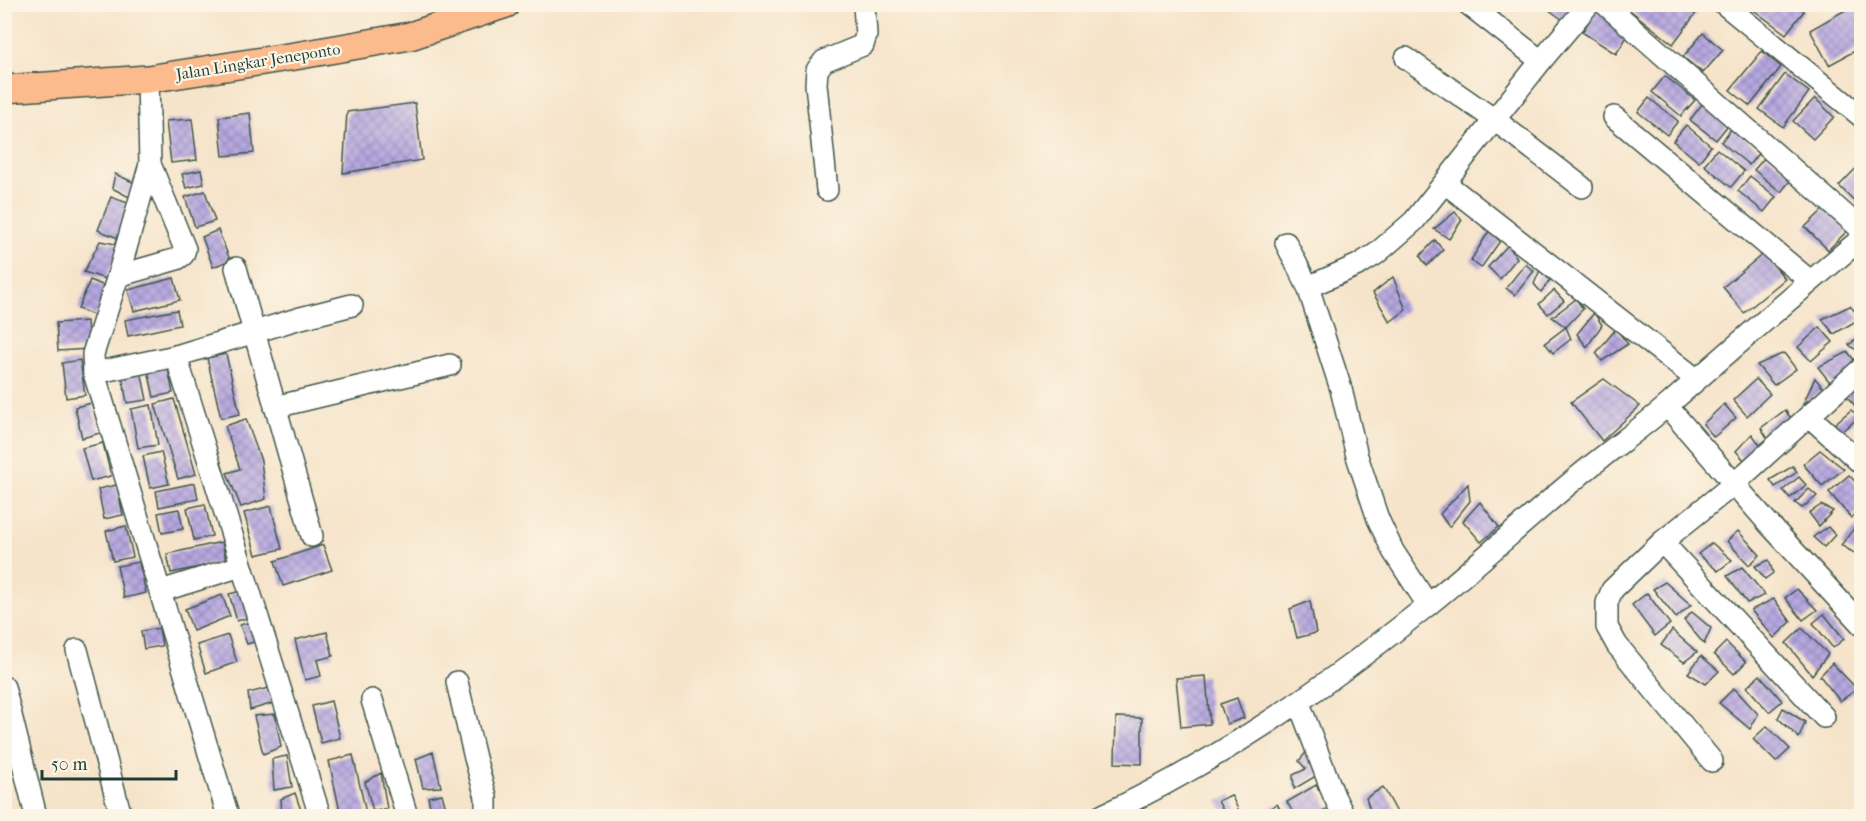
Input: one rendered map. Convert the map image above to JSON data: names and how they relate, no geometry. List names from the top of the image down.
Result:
{
  "streets": {
    "main road": ["Jalan Lingkar Jeneponto"]
  },
  "scale_bar": "50 m"
}
